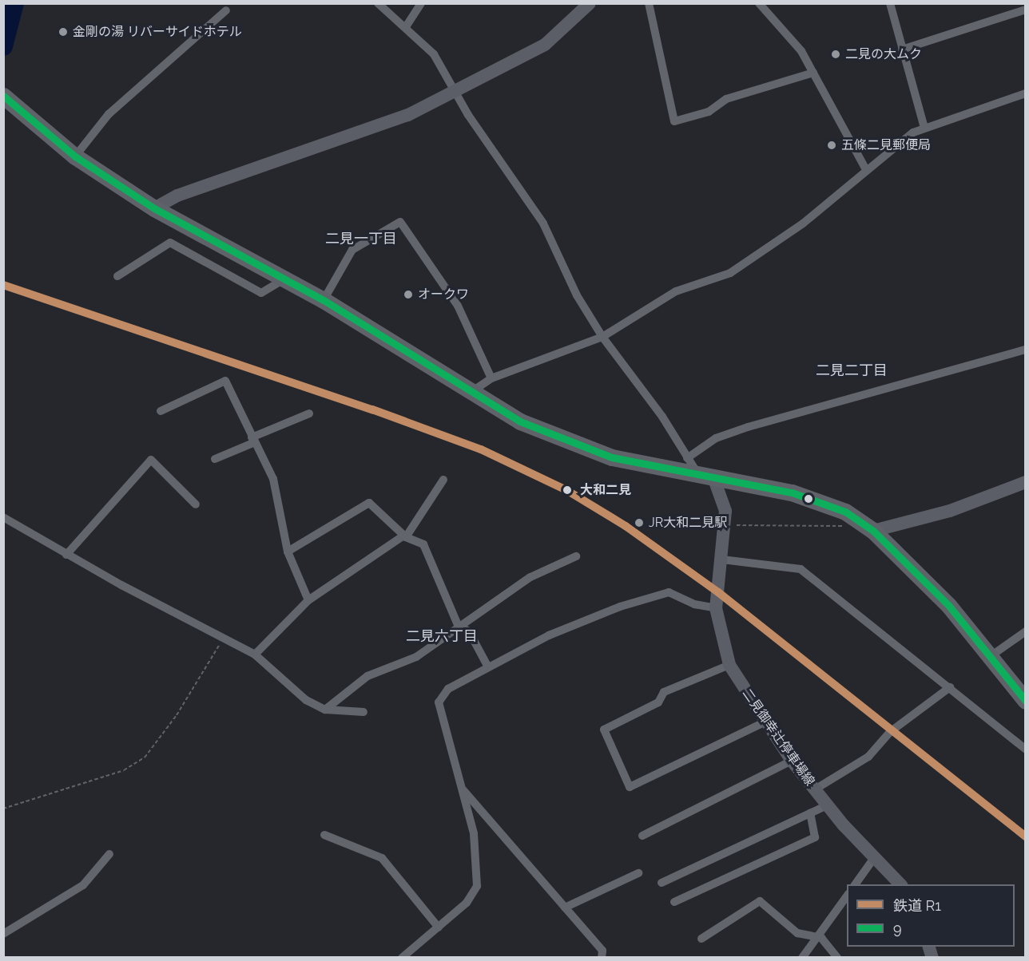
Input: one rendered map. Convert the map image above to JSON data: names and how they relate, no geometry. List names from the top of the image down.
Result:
{
  "streets": {
    "street": ["二見御幸辻停車場線"]
  },
  "districts": ["二見一丁目", "二見二丁目", "二見六丁目"],
  "places": [
    "金剛の湯 リバーサイドホテル",
    "二見の大ムク",
    "五條二見郵便局",
    "オークワ",
    "大和二見",
    "JR大和二見駅"
  ],
  "lines": ["transit line 9", "rail line R1"],
  "legend": ["鉄道 R1", "9"]
}
